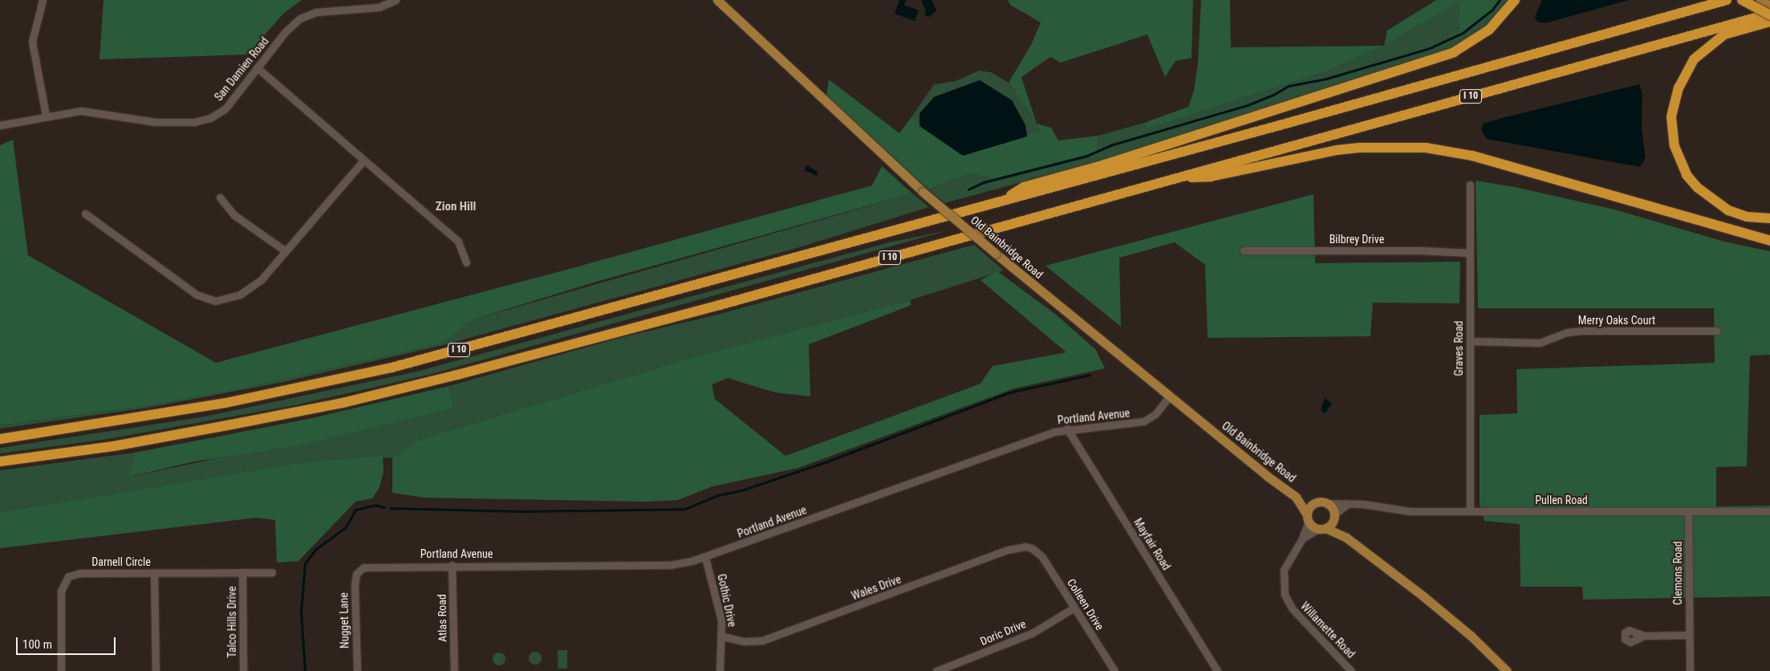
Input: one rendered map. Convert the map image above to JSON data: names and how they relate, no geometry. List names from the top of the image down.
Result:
{
  "streets": {
    "highway": ["I 10"],
    "main road": ["Old Bainbridge Road"],
    "street": [
      "San Damien Road",
      "Bilbrey Drive",
      "Merry Oaks Court",
      "Graves Road",
      "Portland Avenue",
      "Pullen Road",
      "Mayfair Road",
      "Darnell Circle",
      "Clemons Road",
      "Wales Drive",
      "Gothic Drive",
      "Colleen Drive",
      "Atlas Road",
      "Nugget Lane",
      "Talco Hills Drive",
      "Willamette Road",
      "Doric Drive"
    ]
  },
  "crossings": [
    ["Bilbrey Drive", "Graves Road"],
    ["Old Bainbridge Road", "Portland Avenue"],
    ["Old Bainbridge Road", "Pullen Road"],
    ["Old Bainbridge Road", "Willamette Road"],
    ["Merry Oaks Court", "Graves Road"],
    ["Graves Road", "Pullen Road"],
    ["Portland Avenue", "Mayfair Road"],
    ["Portland Avenue", "Gothic Drive"],
    ["Portland Avenue", "Atlas Road"],
    ["Portland Avenue", "Nugget Lane"],
    ["Pullen Road", "Clemons Road"],
    ["Darnell Circle", "Talco Hills Drive"],
    ["Wales Drive", "Gothic Drive"],
    ["Wales Drive", "Colleen Drive"],
    ["Colleen Drive", "Doric Drive"]
  ],
  "districts": ["Zion Hill"],
  "scale_bar": "100 m"
}
